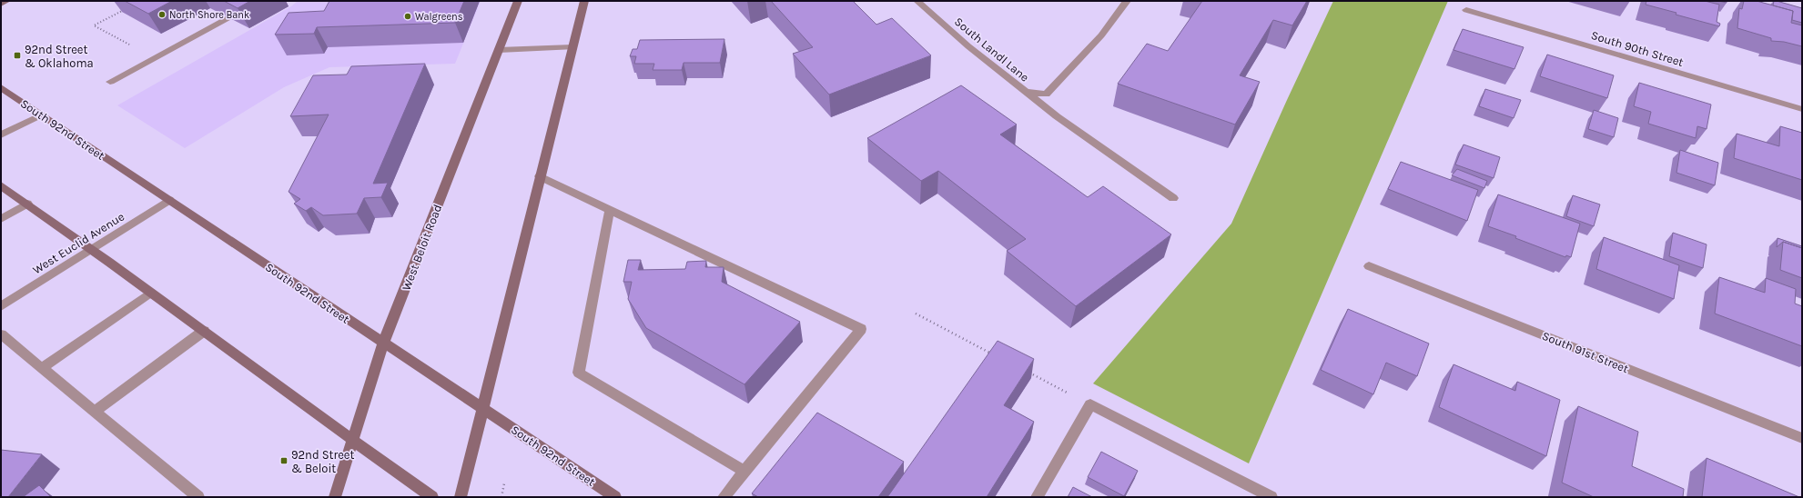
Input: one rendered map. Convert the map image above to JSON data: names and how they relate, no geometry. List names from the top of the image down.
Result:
{
  "streets": {
    "main road": ["South 92nd Street", "West Beloit Road"],
    "street": [
      "South 90th Street",
      "South Landl Lane",
      "West Euclid Avenue",
      "South 91st Street"
    ]
  },
  "crossings": [
    ["South 92nd Street", "West Euclid Avenue"],
    ["South 92nd Street", "West Beloit Road"]
  ],
  "places": {
    "other": ["North Shore Bank", "Walgreens"],
    "transit": ["92nd Street & Oklahoma", "92nd Street & Beloit"]
  }
}
